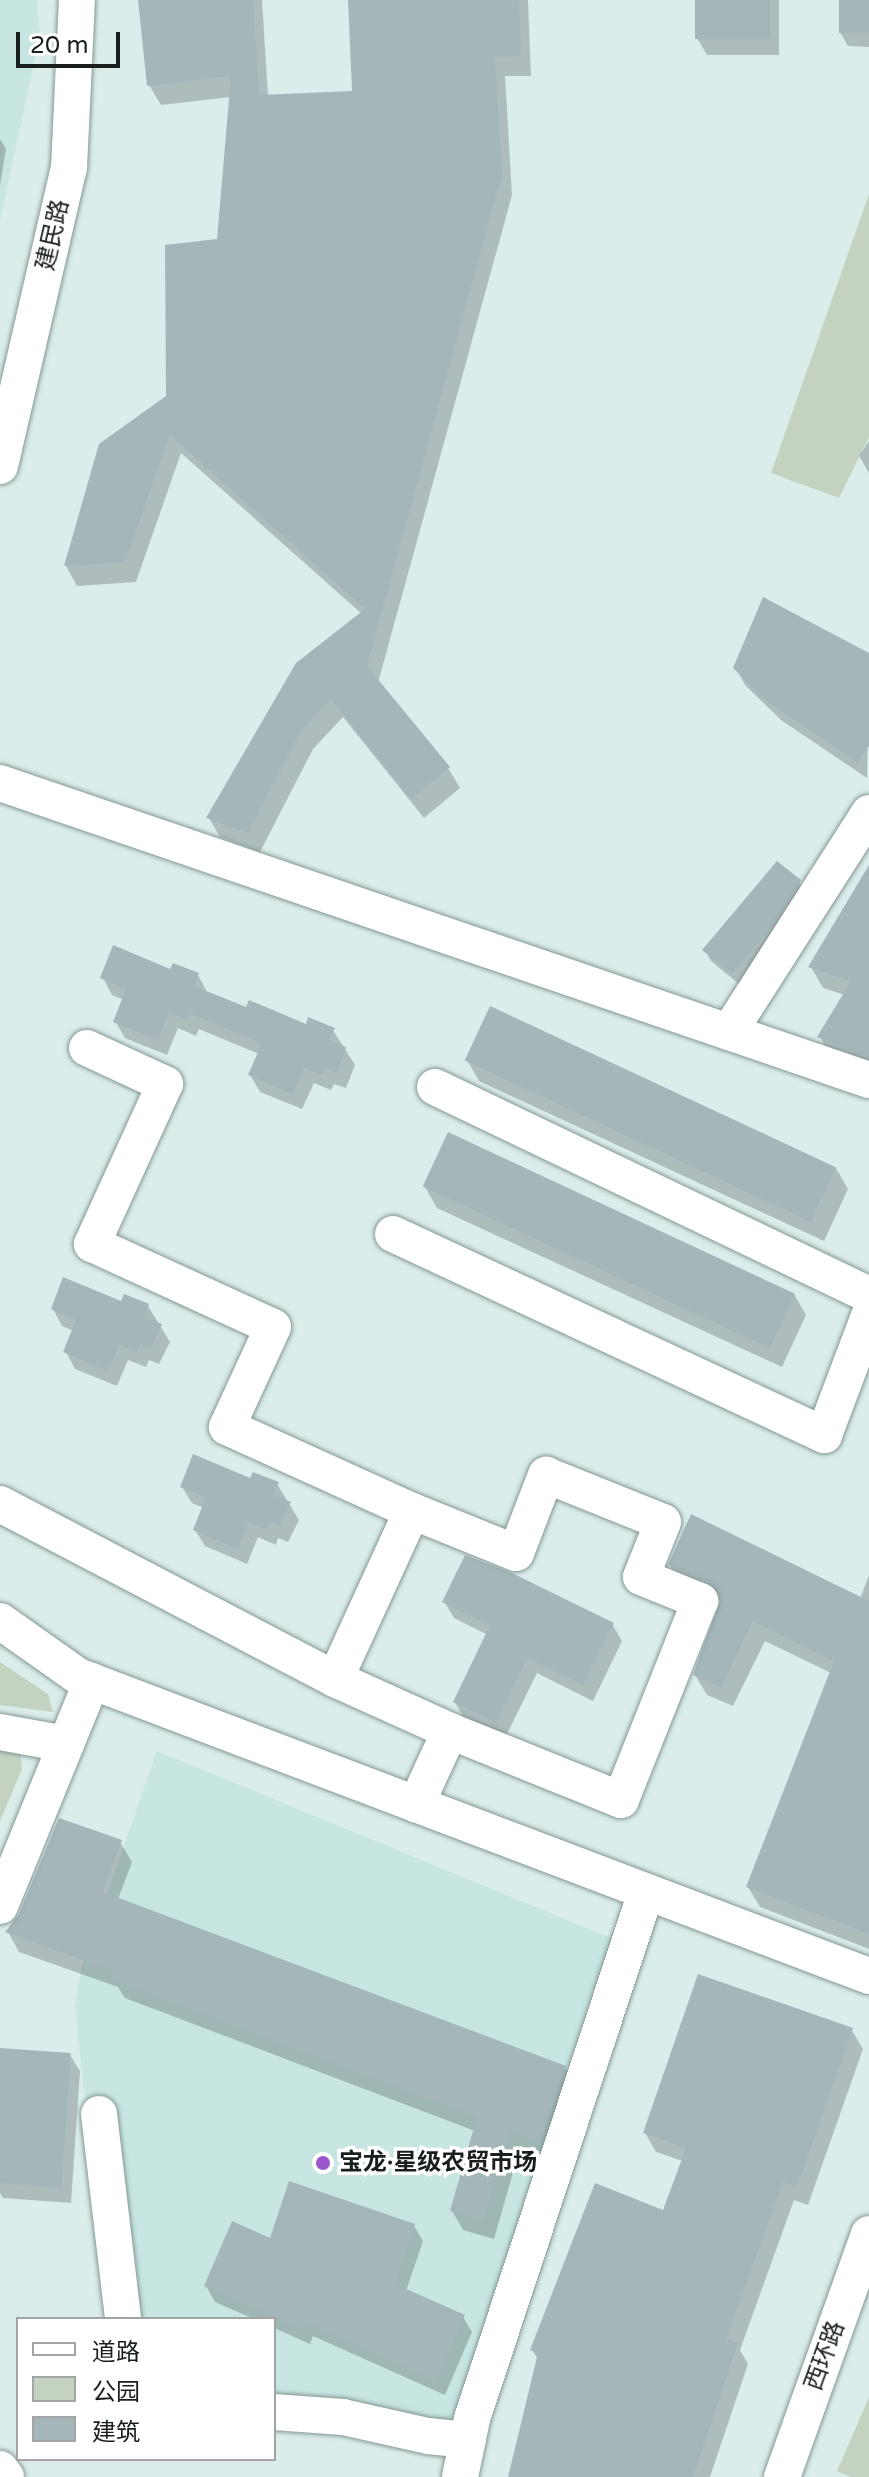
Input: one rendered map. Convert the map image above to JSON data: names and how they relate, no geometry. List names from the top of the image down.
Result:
{
  "streets": {
    "street": ["建民路", "西环路"]
  },
  "places": ["宝龙·星级农贸市场"],
  "legend": ["道路", "公园", "建筑"],
  "scale_bar": "20 m"
}
